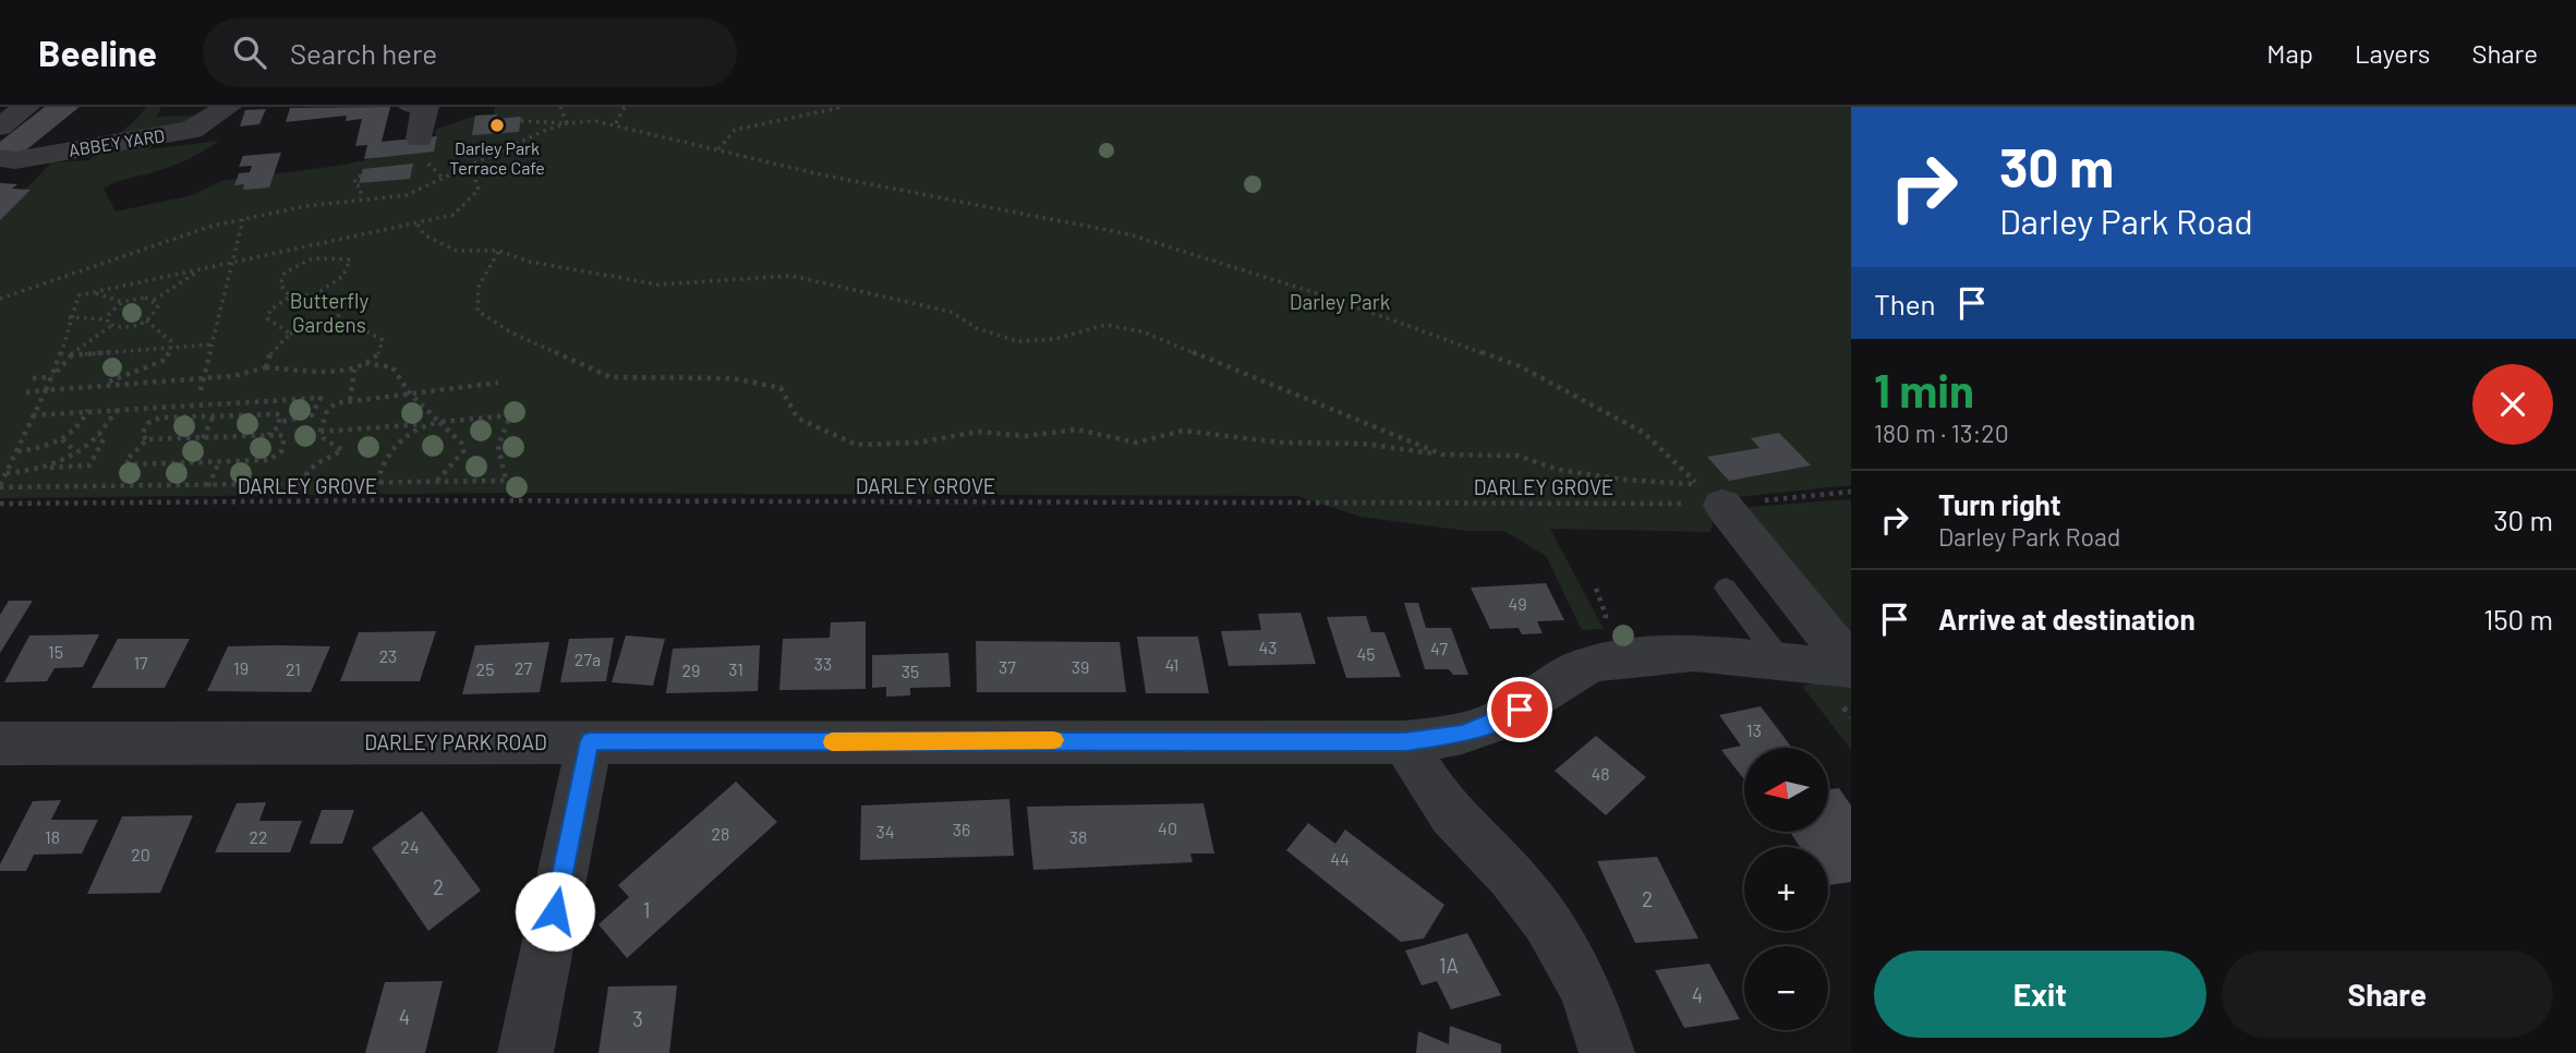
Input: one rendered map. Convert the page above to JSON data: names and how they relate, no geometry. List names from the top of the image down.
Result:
{
  "streets": {
    "street": ["ABBEY YARD", "DARLEY PARK ROAD"],
    "path": ["DARLEY GROVE"]
  },
  "parks": ["Butterfly Gardens", "Darley Park"],
  "places": ["Darley Park Terrace Cafe"],
  "house_numbers": [
    "49",
    "43",
    "47",
    "15",
    "45",
    "23",
    "27a",
    "17",
    "33",
    "41",
    "37",
    "39",
    "19",
    "27",
    "21",
    "25",
    "31",
    "29",
    "35",
    "13",
    "48",
    "40",
    "36",
    "34",
    "28",
    "18",
    "22",
    "38",
    "24",
    "20",
    "44",
    "2",
    "2",
    "1",
    "1A",
    "4",
    "4",
    "3"
  ],
  "north": "left",
  "page": {
    "header": "Beeline",
    "search": "Search here",
    "nav": ["Map", "Layers", "Share"],
    "turn": ["30 m", "Darley Park Road"],
    "then": "Then",
    "heading": ["1 min", "180 m · 13:20"],
    "list": [
      {
        "name": "Turn right",
        "note": "Darley Park Road",
        "value": "30 m"
      },
      {
        "name": "Arrive at destination",
        "value": "150 m"
      }
    ],
    "map_buttons": ["+", "−"],
    "buttons": ["Exit", "Share"]
  }
}
